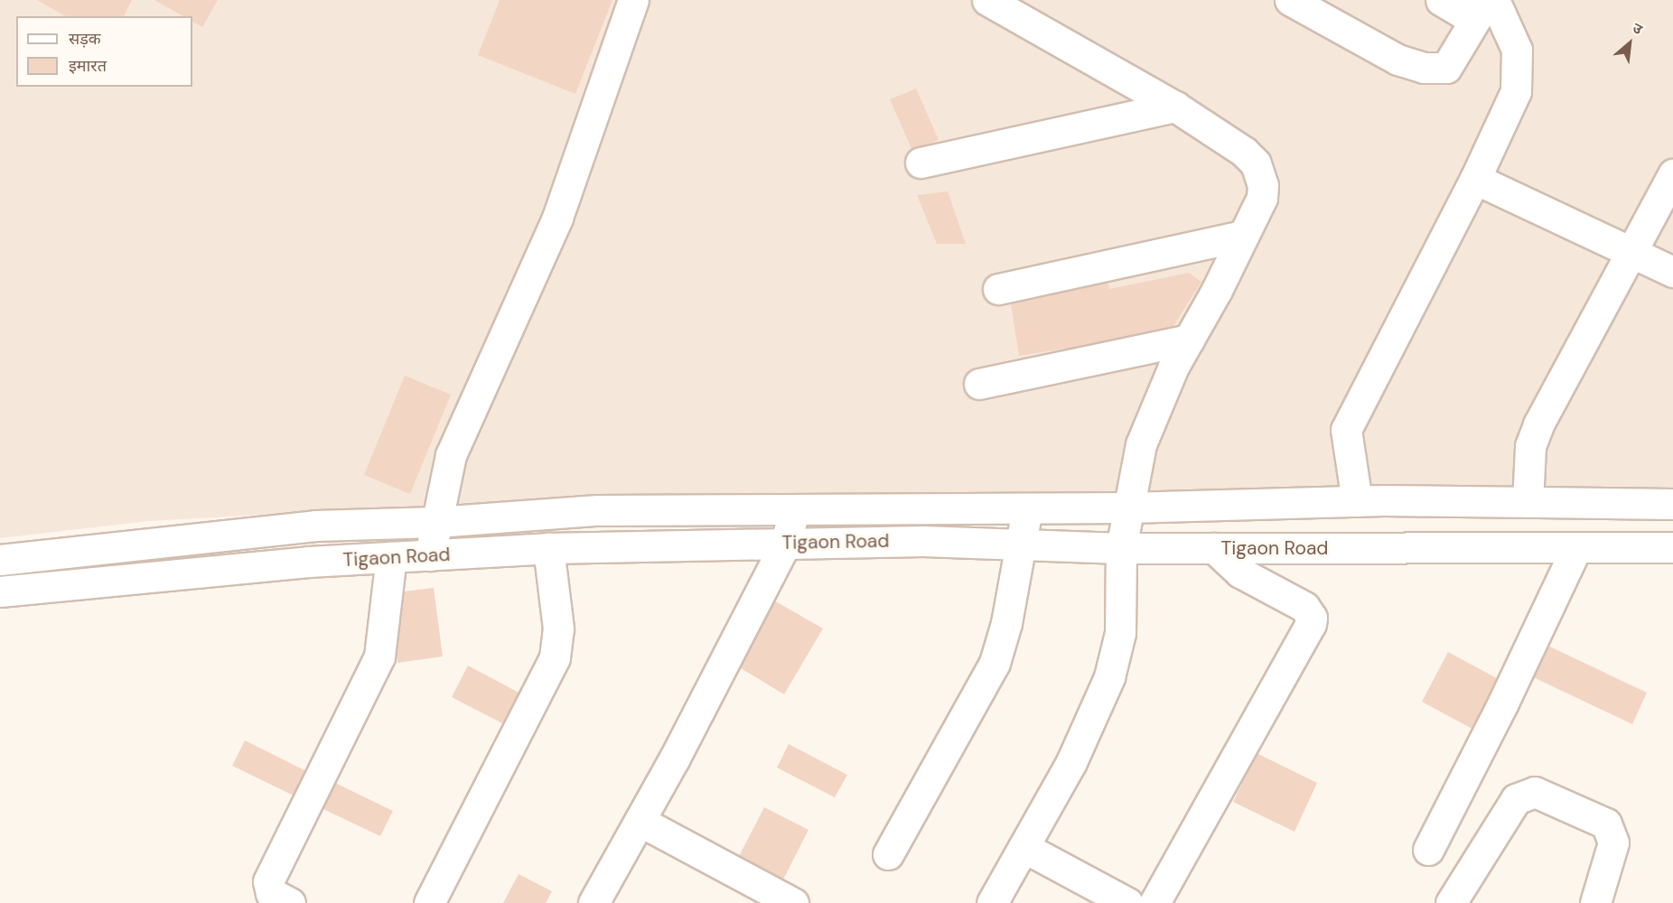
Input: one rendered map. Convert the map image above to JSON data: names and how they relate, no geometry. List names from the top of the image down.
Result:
{
  "streets": {
    "street": ["Tigaon Road"]
  },
  "legend": ["सड़क", "इमारत"],
  "north": "top right"
}
